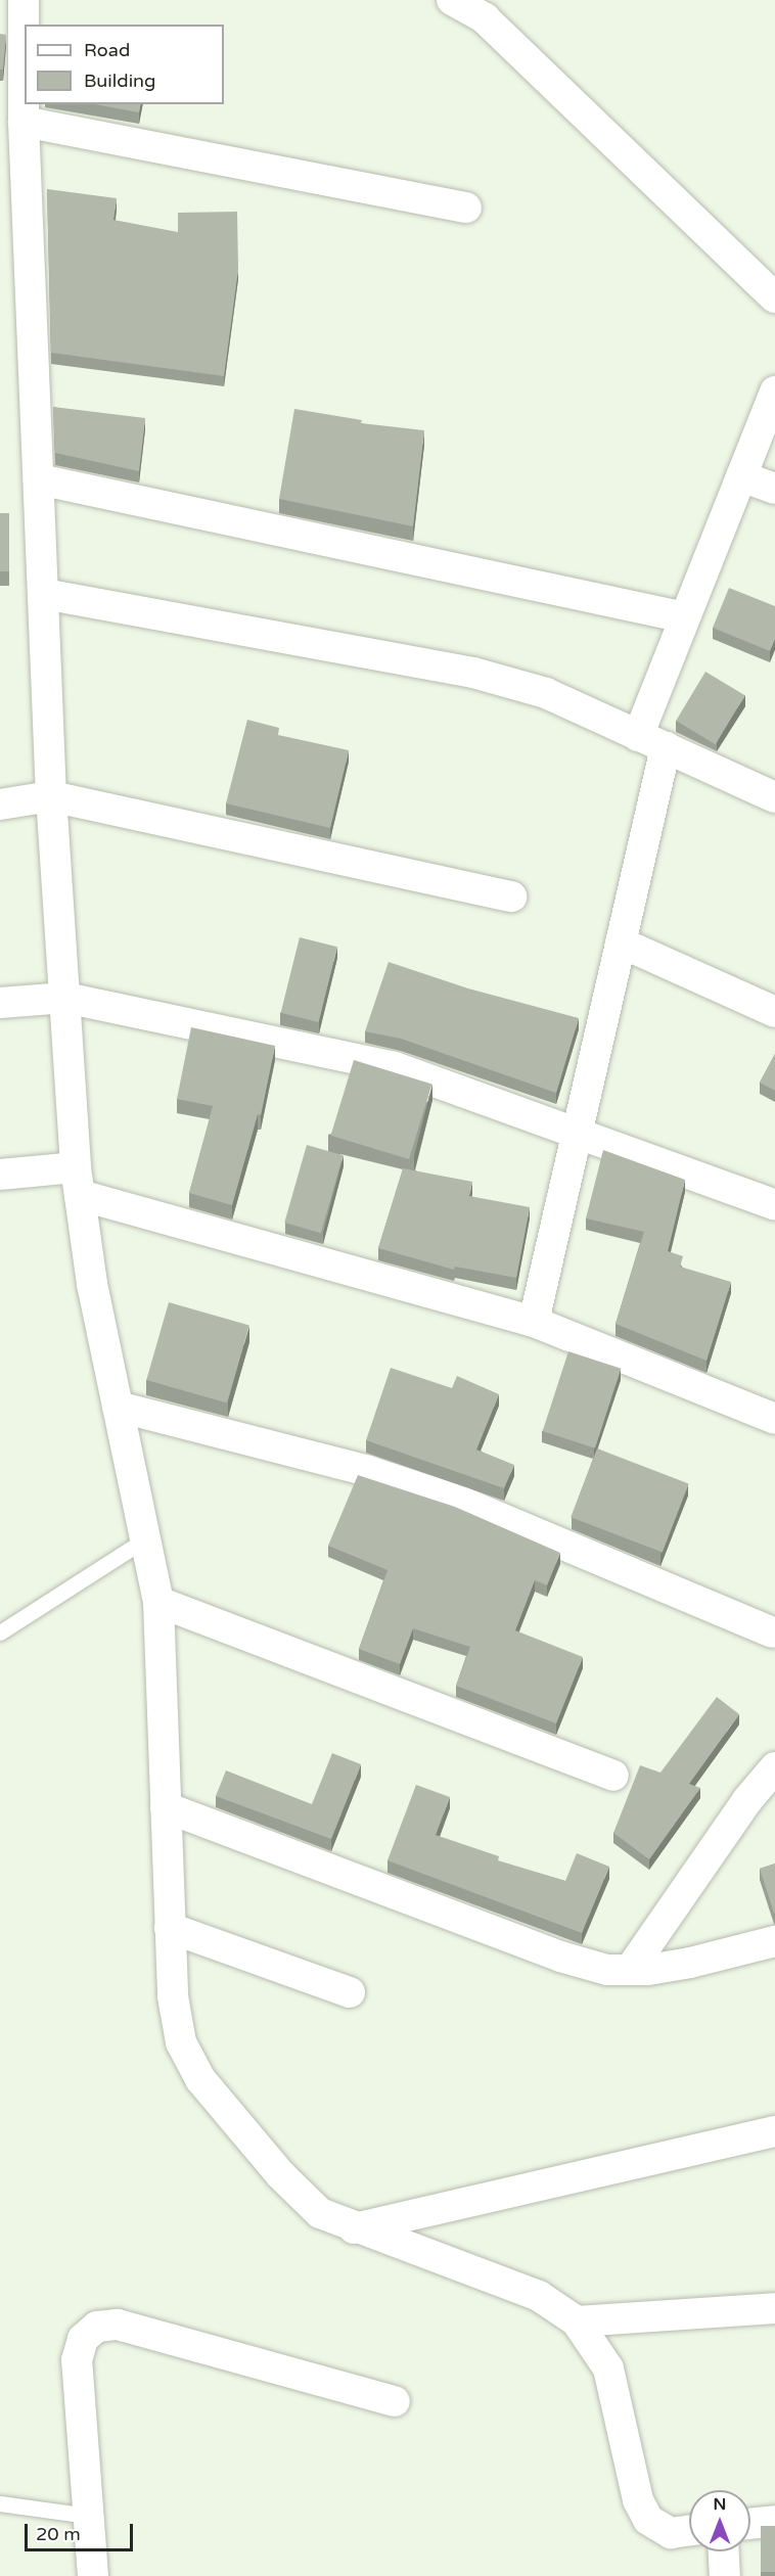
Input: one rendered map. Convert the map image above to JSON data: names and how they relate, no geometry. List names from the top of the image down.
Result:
{
  "legend": ["Road", "Building"],
  "scale_bar": "20 m",
  "north": "top"
}
